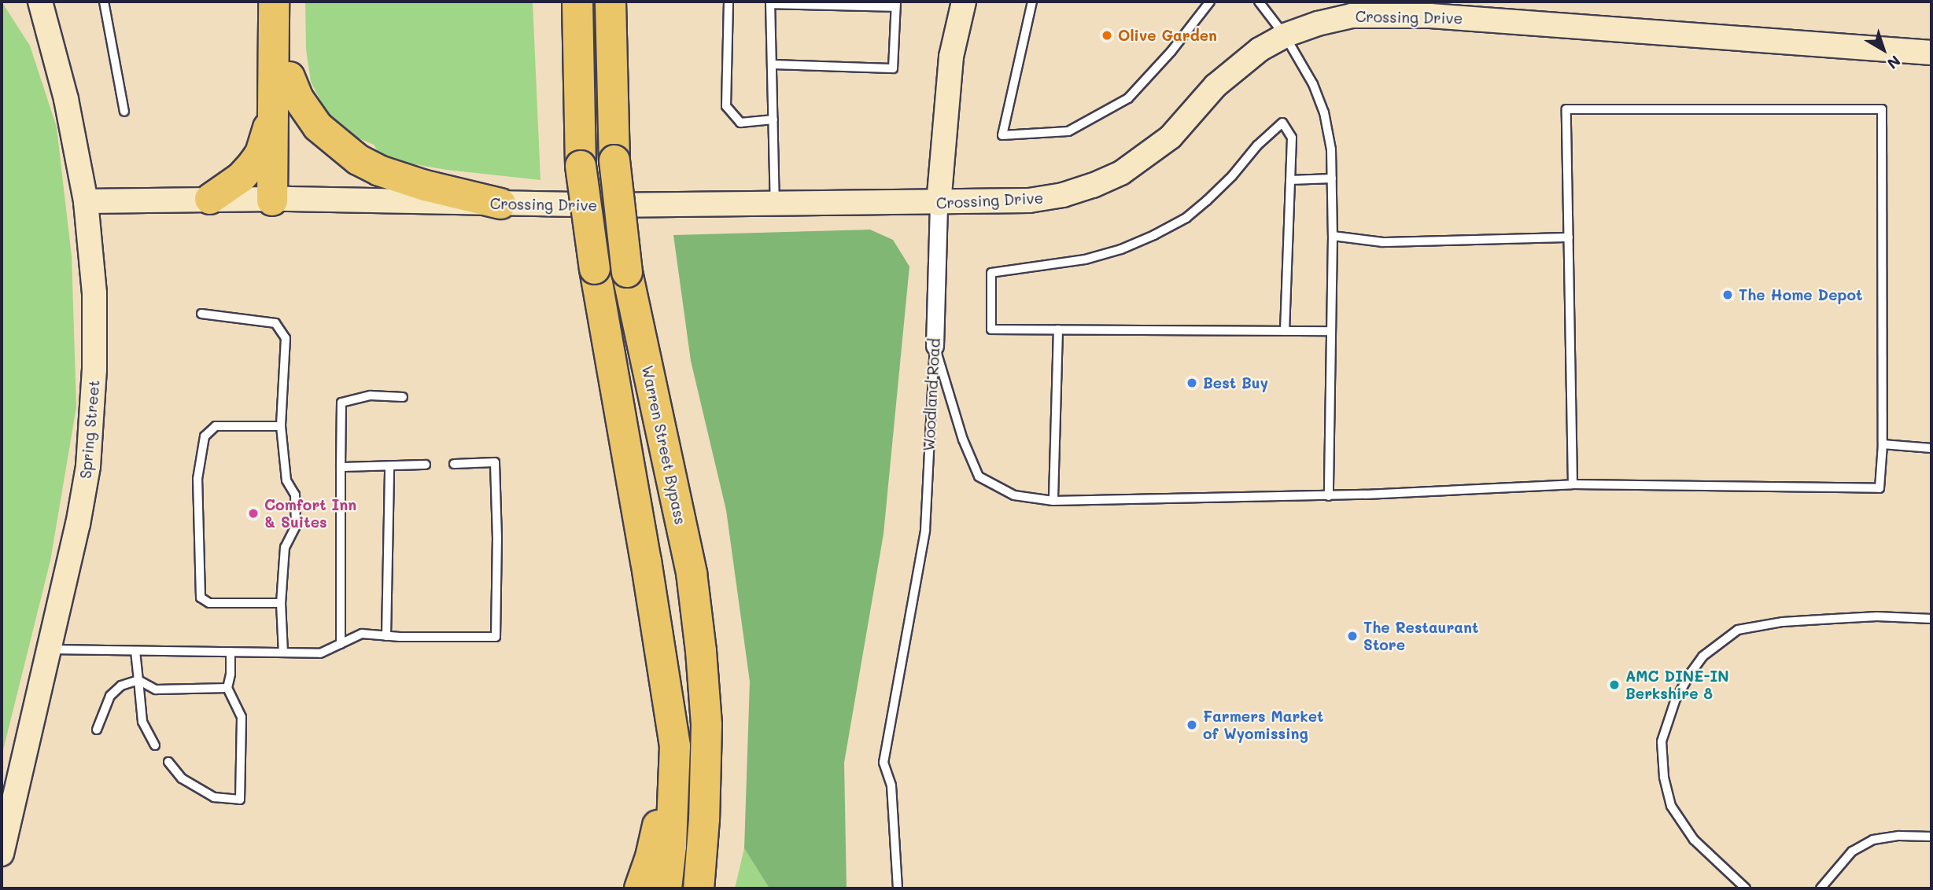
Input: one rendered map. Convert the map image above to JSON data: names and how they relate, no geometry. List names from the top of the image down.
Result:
{
  "streets": {
    "highway": ["Warren Street Bypass"],
    "street": ["Crossing Drive", "Woodland Road", "Spring Street"]
  },
  "crossings": [
    ["Crossing Drive", "Woodland Road"],
    ["Crossing Drive", "Spring Street"]
  ],
  "places": [
    "Olive Garden",
    "The Home Depot",
    "Best Buy",
    "Comfort Inn & Suites",
    "The Restaurant Store",
    "AMC DINE-IN Berkshire 8",
    "Farmers Market of Wyomissing"
  ],
  "north": "bottom right"
}
